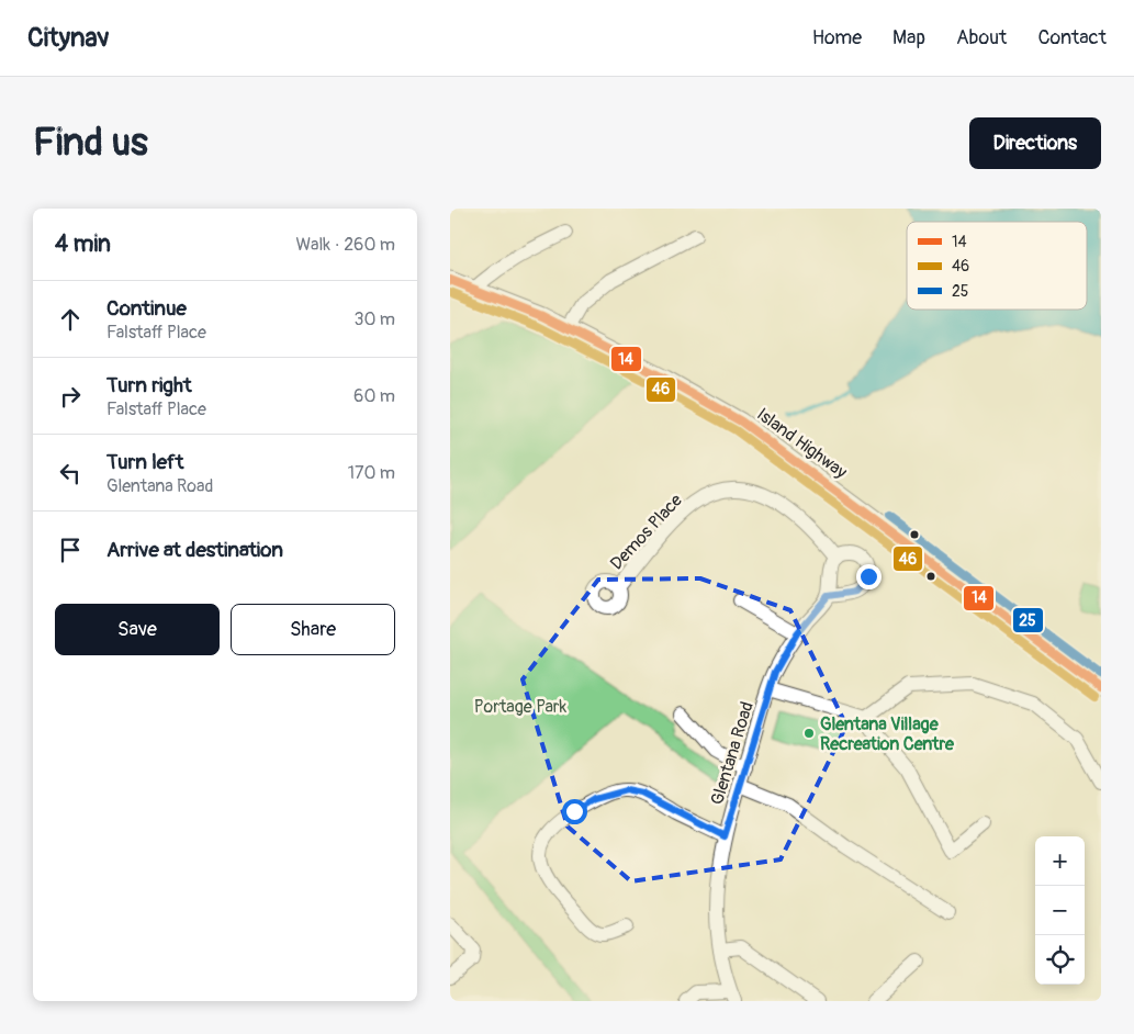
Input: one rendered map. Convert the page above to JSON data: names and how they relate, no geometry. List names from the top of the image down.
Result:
{
  "streets": {
    "main road": ["Island Highway"],
    "street": ["Demos Place", "Glentana Road"]
  },
  "crossings": [
    ["Demos Place", "Glentana Road"]
  ],
  "parks": ["Portage Park"],
  "places": ["Glentana Village Recreation Centre"],
  "lines": ["transit line 14", "transit line 46", "transit line 25"],
  "legend": ["14", "46", "25"],
  "page": {
    "header": "Citynav",
    "nav": [
      "Home",
      "Map",
      "About",
      "Contact"
    ],
    "buttons": [
      "Directions",
      ["Save", "Share"]
    ],
    "title": "Find us",
    "heading": ["4 min", "Walk · 260 m"],
    "list": [
      ["Continue", "Falstaff Place", "30 m"],
      ["Turn right", "Falstaff Place", "60 m"],
      ["Turn left", "Glentana Road", "170 m"],
      "Arrive at destination"
    ],
    "map_buttons": ["+", "−"]
  }
}
